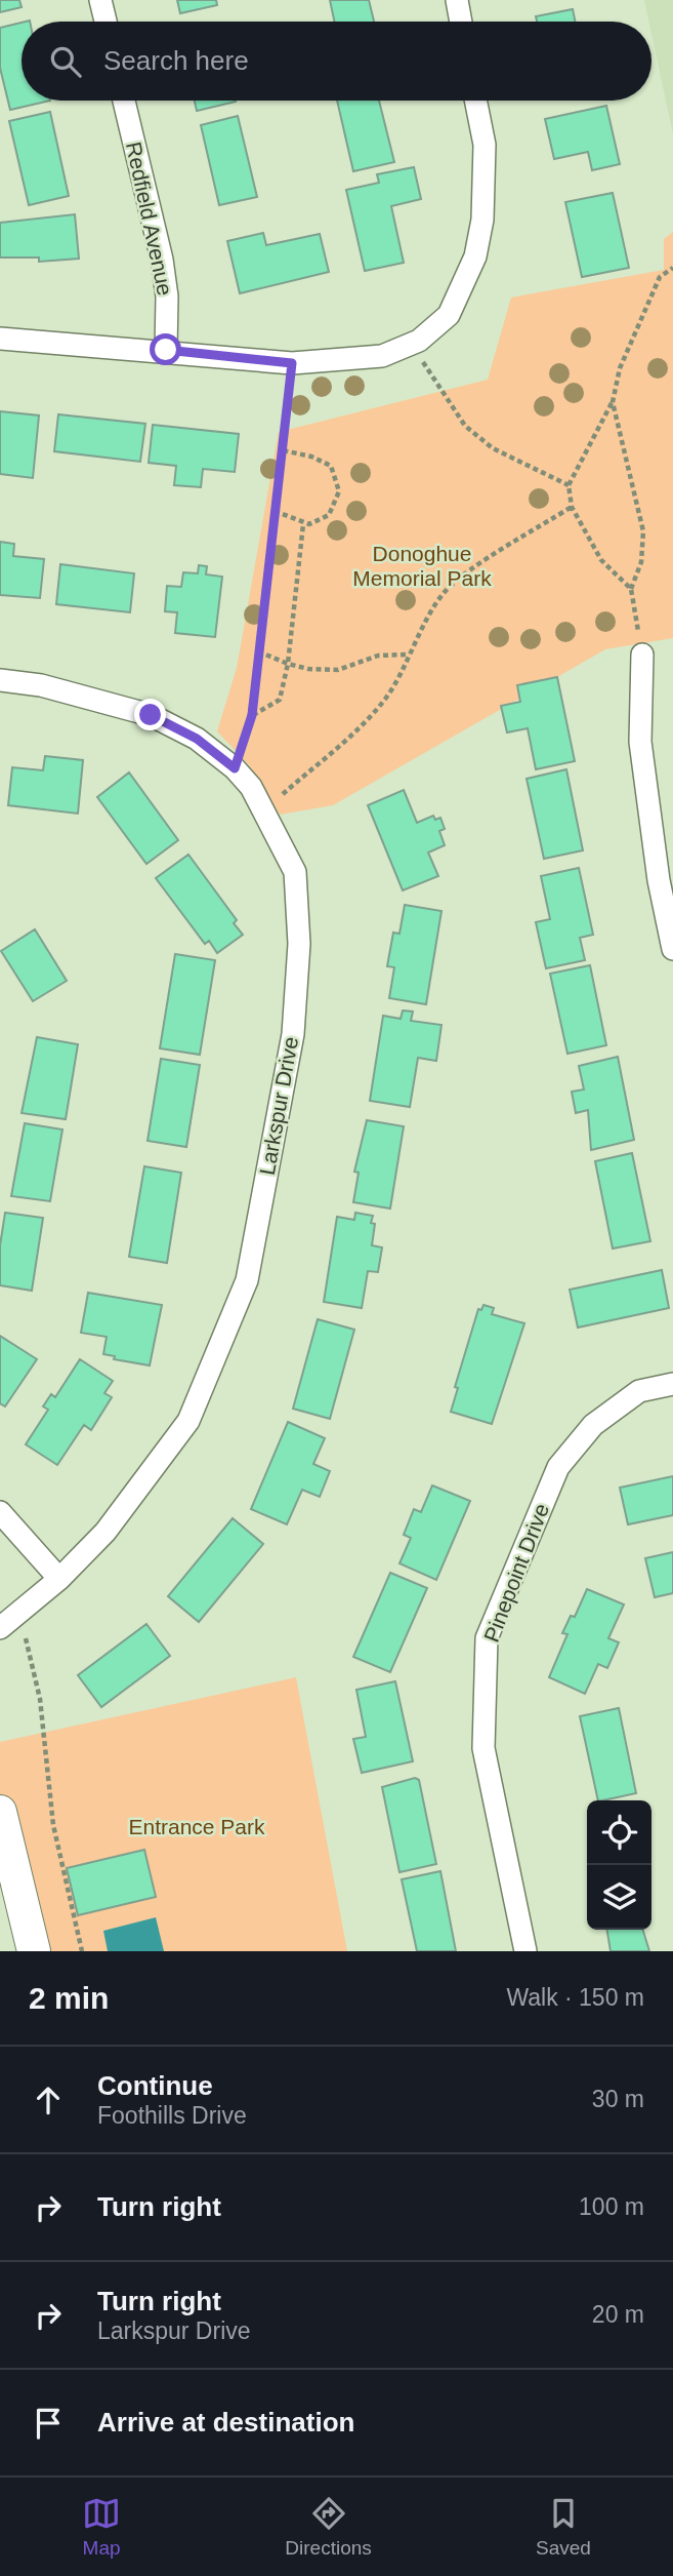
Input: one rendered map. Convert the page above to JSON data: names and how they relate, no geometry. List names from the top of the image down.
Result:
{
  "streets": {
    "street": ["Redfield Avenue", "Larkspur Drive", "Pinepoint Drive"]
  },
  "parks": ["Donoghue Memorial Park", "Entrance Park"],
  "page": {
    "search": "Search here",
    "heading": ["2 min", "Walk · 150 m"],
    "list": [
      ["Continue", "Foothills Drive", "30 m"],
      ["Turn right", "100 m"],
      ["Turn right", "Larkspur Drive", "20 m"],
      "Arrive at destination"
    ],
    "nav": ["Map", "Directions", "Saved"]
  }
}
